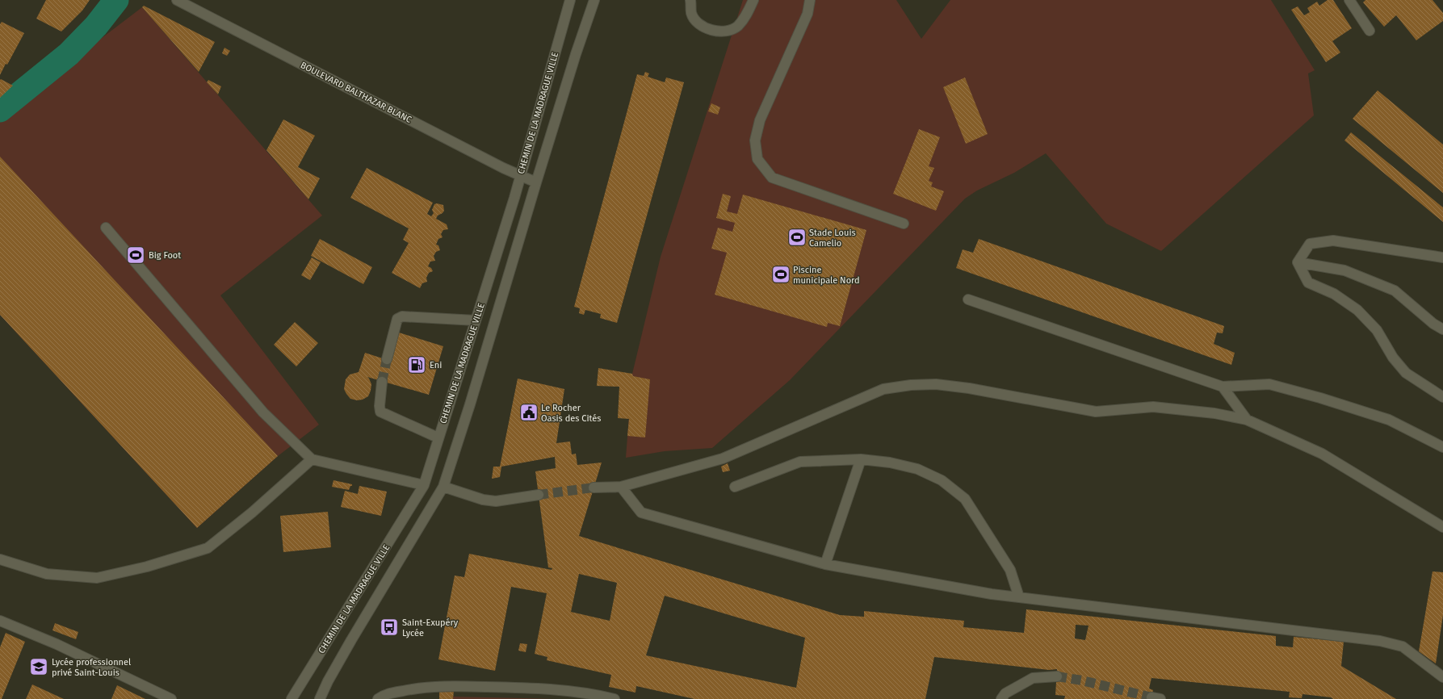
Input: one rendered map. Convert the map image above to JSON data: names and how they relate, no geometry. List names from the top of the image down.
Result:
{
  "streets": {
    "street": ["BOULEVARD BALTHAZAR BLANC", "CHEMIN DE LA MADRAGUE VILLE"]
  },
  "crossings": [
    ["BOULEVARD BALTHAZAR BLANC", "CHEMIN DE LA MADRAGUE VILLE"]
  ],
  "places": {
    "sports": ["Stade Louis Camelio", "Big Foot", "Piscine municipale Nord"],
    "fuel station": ["Eni"],
    "public building": ["Le Rocher Oasis des Cités"],
    "bus stop": ["Saint-Exupéry Lycée"],
    "school or university": ["Lycée professionnel privé Saint-Louis"]
  }
}
